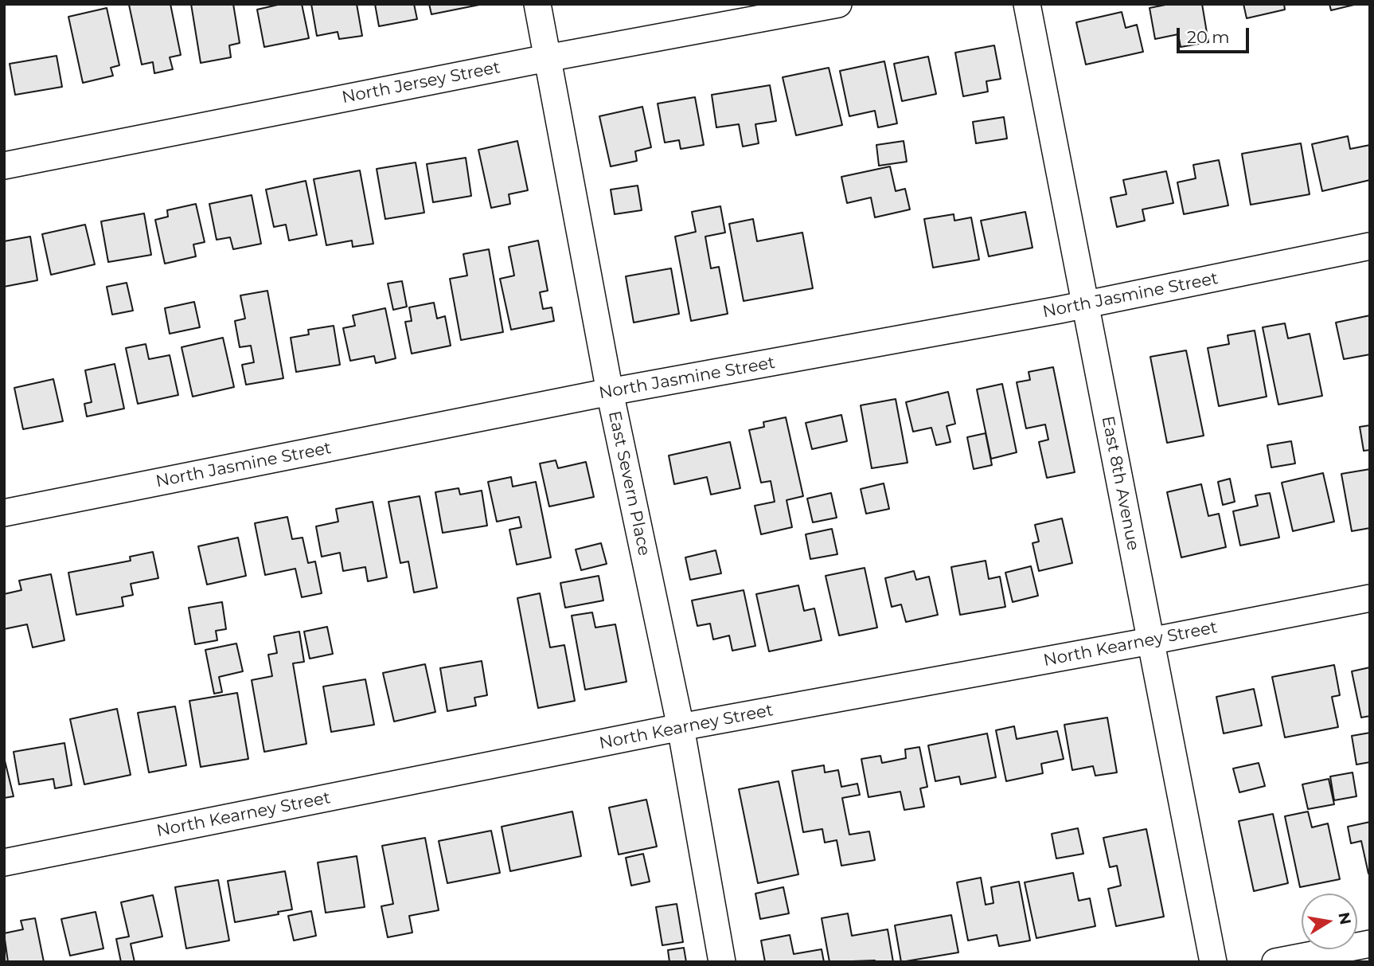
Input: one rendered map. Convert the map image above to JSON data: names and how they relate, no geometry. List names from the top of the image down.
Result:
{
  "streets": {
    "street": [
      "North Jersey Street",
      "North Jasmine Street",
      "East Severn Place",
      "East 8th Avenue",
      "North Kearney Street"
    ]
  },
  "crossings": [
    ["North Jersey Street", "East Severn Place"],
    ["North Jasmine Street", "East Severn Place"],
    ["North Jasmine Street", "East 8th Avenue"],
    ["East Severn Place", "North Kearney Street"],
    ["East 8th Avenue", "North Kearney Street"]
  ],
  "scale_bar": "20 m",
  "north": "right"
}
